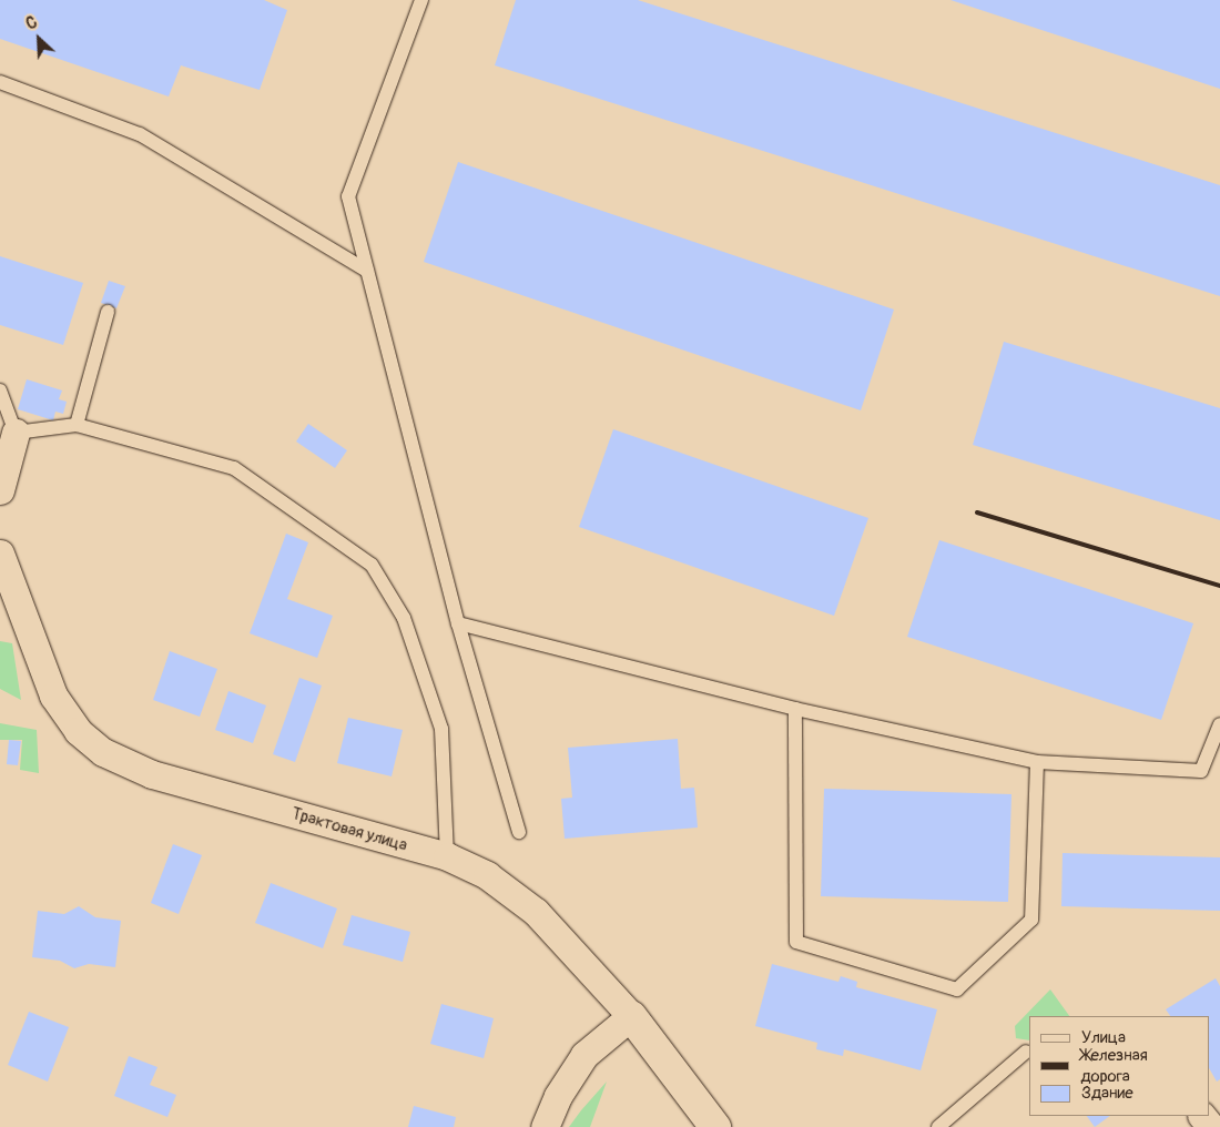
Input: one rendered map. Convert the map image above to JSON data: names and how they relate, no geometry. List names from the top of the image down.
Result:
{
  "streets": {
    "street": ["Трактовая улица"]
  },
  "legend": ["Улица", "Железная дорога", "Здание"],
  "north": "top left"
}
